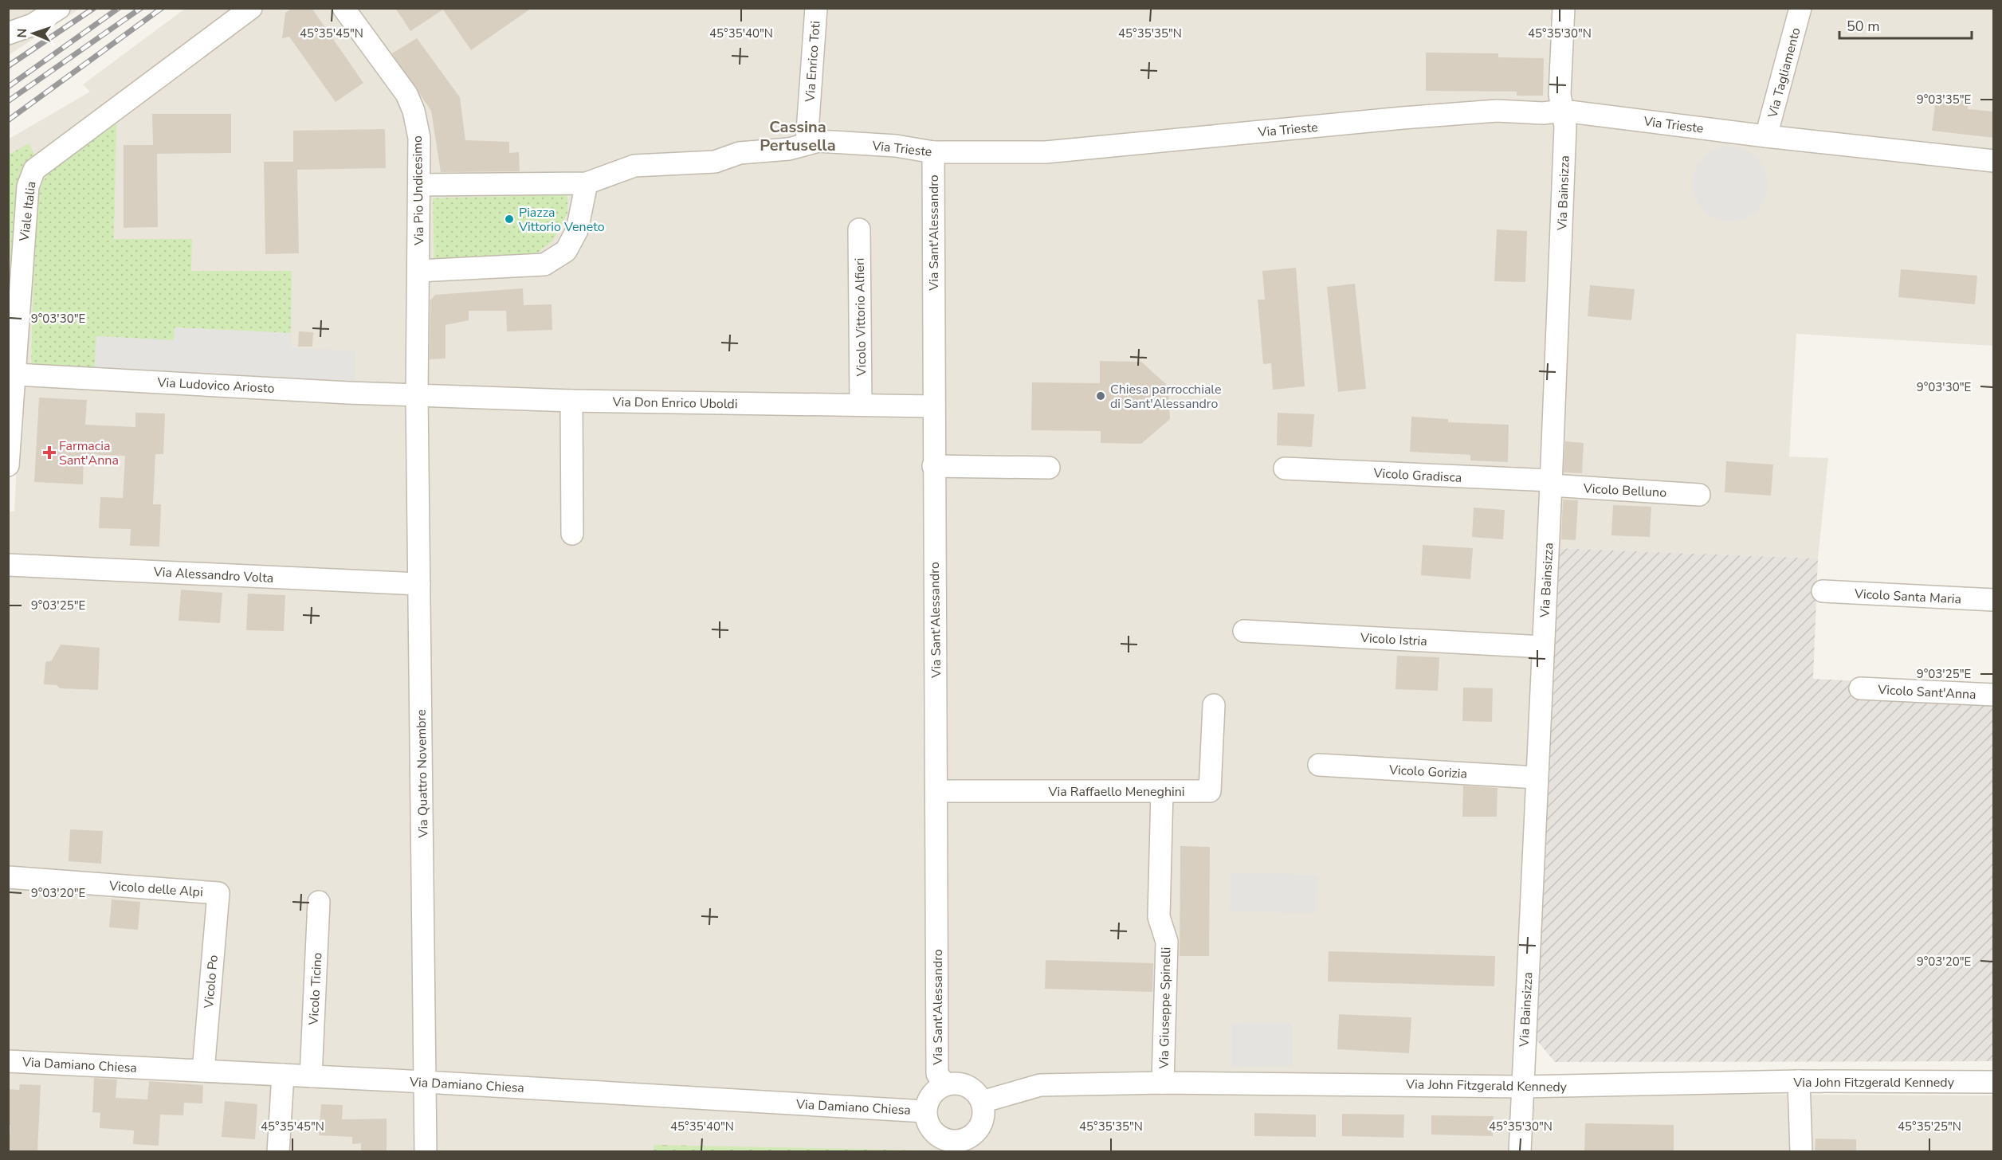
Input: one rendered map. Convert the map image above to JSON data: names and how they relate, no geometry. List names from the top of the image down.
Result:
{
  "streets": {
    "street": [
      "Via Enrico Toti",
      "Via Tagliamento",
      "Via Trieste",
      "Via Pio Undicesimo",
      "Via Bainsizza",
      "Viale Italia",
      "Via Sant'Alessandro",
      "Vicolo Vittorio Alfieri",
      "Via Ludovico Ariosto",
      "Via Don Enrico Uboldi",
      "Vicolo Gradisca",
      "Vicolo Belluno",
      "Via Alessandro Volta",
      "Vicolo Santa Maria",
      "Vicolo Istria",
      "Vicolo Sant'Anna",
      "Vicolo Gorizia",
      "Via Quattro Novembre",
      "Via Raffaello Meneghini",
      "Vicolo delle Alpi",
      "Vicolo Po",
      "Vicolo Ticino",
      "Via Giuseppe Spinelli",
      "Via Damiano Chiesa",
      "Via John Fitzgerald Kennedy"
    ]
  },
  "crossings": [
    ["Via Enrico Toti", "Via Trieste"],
    ["Via Tagliamento", "Via Trieste"],
    ["Via Trieste", "Via Bainsizza"],
    ["Via Trieste", "Via Sant'Alessandro"],
    ["Via Pio Undicesimo", "Via Ludovico Ariosto"],
    ["Via Pio Undicesimo", "Via Don Enrico Uboldi"],
    ["Via Pio Undicesimo", "Via Quattro Novembre"],
    ["Via Bainsizza", "Vicolo Gradisca"],
    ["Via Bainsizza", "Vicolo Belluno"],
    ["Via Bainsizza", "Vicolo Istria"],
    ["Via Bainsizza", "Vicolo Gorizia"],
    ["Via Bainsizza", "Via John Fitzgerald Kennedy"],
    ["Viale Italia", "Via Ludovico Ariosto"],
    ["Via Sant'Alessandro", "Via Don Enrico Uboldi"],
    ["Via Sant'Alessandro", "Via Raffaello Meneghini"],
    ["Via Sant'Alessandro", "Via Damiano Chiesa"],
    ["Via Sant'Alessandro", "Via John Fitzgerald Kennedy"],
    ["Vicolo Vittorio Alfieri", "Via Don Enrico Uboldi"],
    ["Via Ludovico Ariosto", "Via Don Enrico Uboldi"],
    ["Via Ludovico Ariosto", "Via Quattro Novembre"],
    ["Via Don Enrico Uboldi", "Via Quattro Novembre"],
    ["Vicolo Gradisca", "Vicolo Belluno"],
    ["Via Alessandro Volta", "Via Quattro Novembre"],
    ["Via Quattro Novembre", "Via Damiano Chiesa"],
    ["Via Raffaello Meneghini", "Via Giuseppe Spinelli"],
    ["Vicolo delle Alpi", "Vicolo Po"],
    ["Vicolo Po", "Via Damiano Chiesa"],
    ["Vicolo Ticino", "Via Damiano Chiesa"],
    ["Via Giuseppe Spinelli", "Via John Fitzgerald Kennedy"],
    ["Via Damiano Chiesa", "Via John Fitzgerald Kennedy"]
  ],
  "districts": ["Cassina Pertusella"],
  "places": {
    "other": ["Piazza Vittorio Veneto", "Chiesa parrocchiale di Sant'Alessandro"],
    "health": ["Farmacia Sant'Anna"]
  },
  "scale_bar": "50 m",
  "north": "left",
  "coordinates": [
    "45°35'45\"N",
    "45°35'40\"N",
    "45°35'35\"N",
    "45°35'30\"N",
    "9°03'35\"E",
    "9°03'30\"E",
    "9°03'25\"E",
    "9°03'20\"E",
    "45°35'25\"N"
  ]
}
